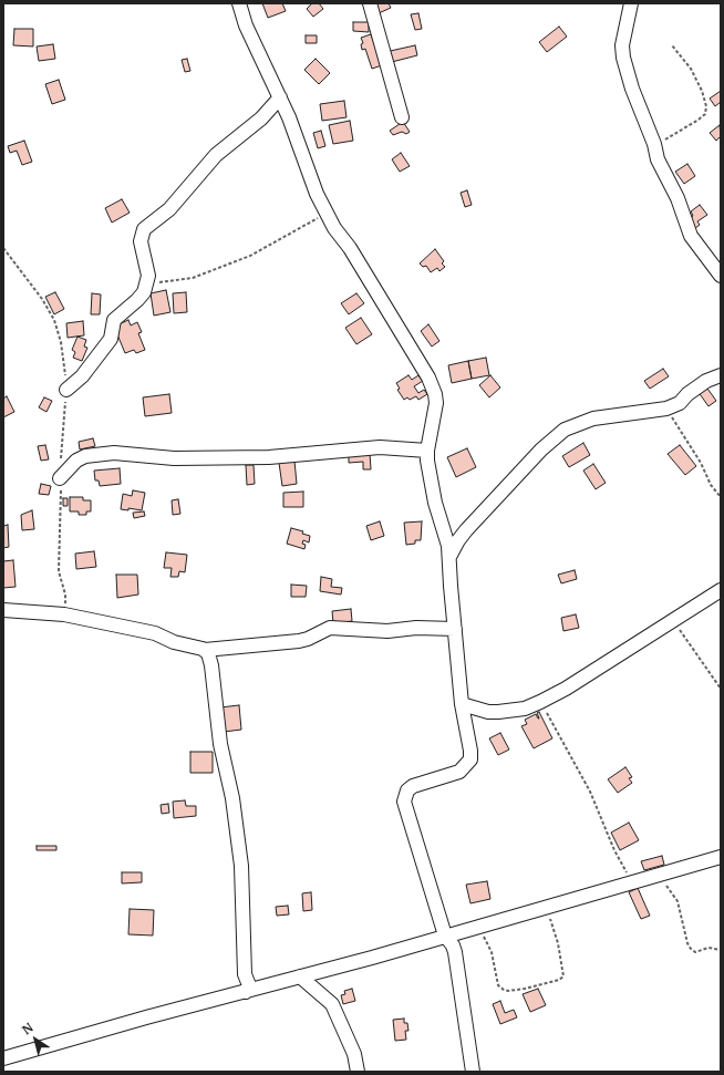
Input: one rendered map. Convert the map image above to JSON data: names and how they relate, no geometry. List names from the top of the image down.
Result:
{
  "north": "top left"
}
